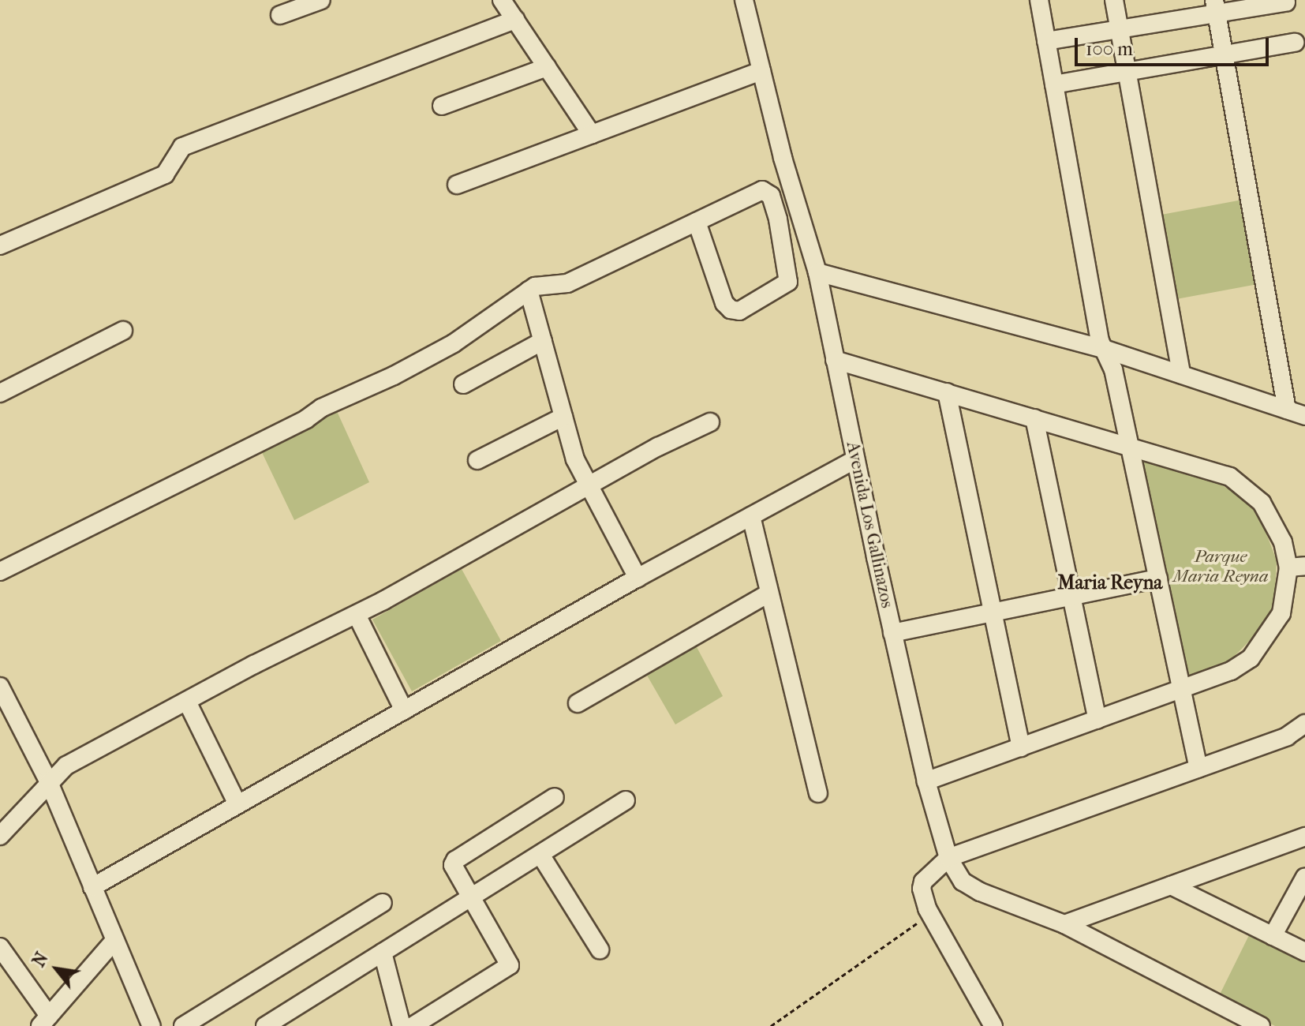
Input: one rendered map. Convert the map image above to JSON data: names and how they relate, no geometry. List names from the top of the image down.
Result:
{
  "streets": {
    "street": ["Avenida Los Gallinazos"]
  },
  "districts": ["Maria Reyna"],
  "parks": ["Parque Maria Reyna"],
  "scale_bar": "100 m",
  "north": "top left"
}
